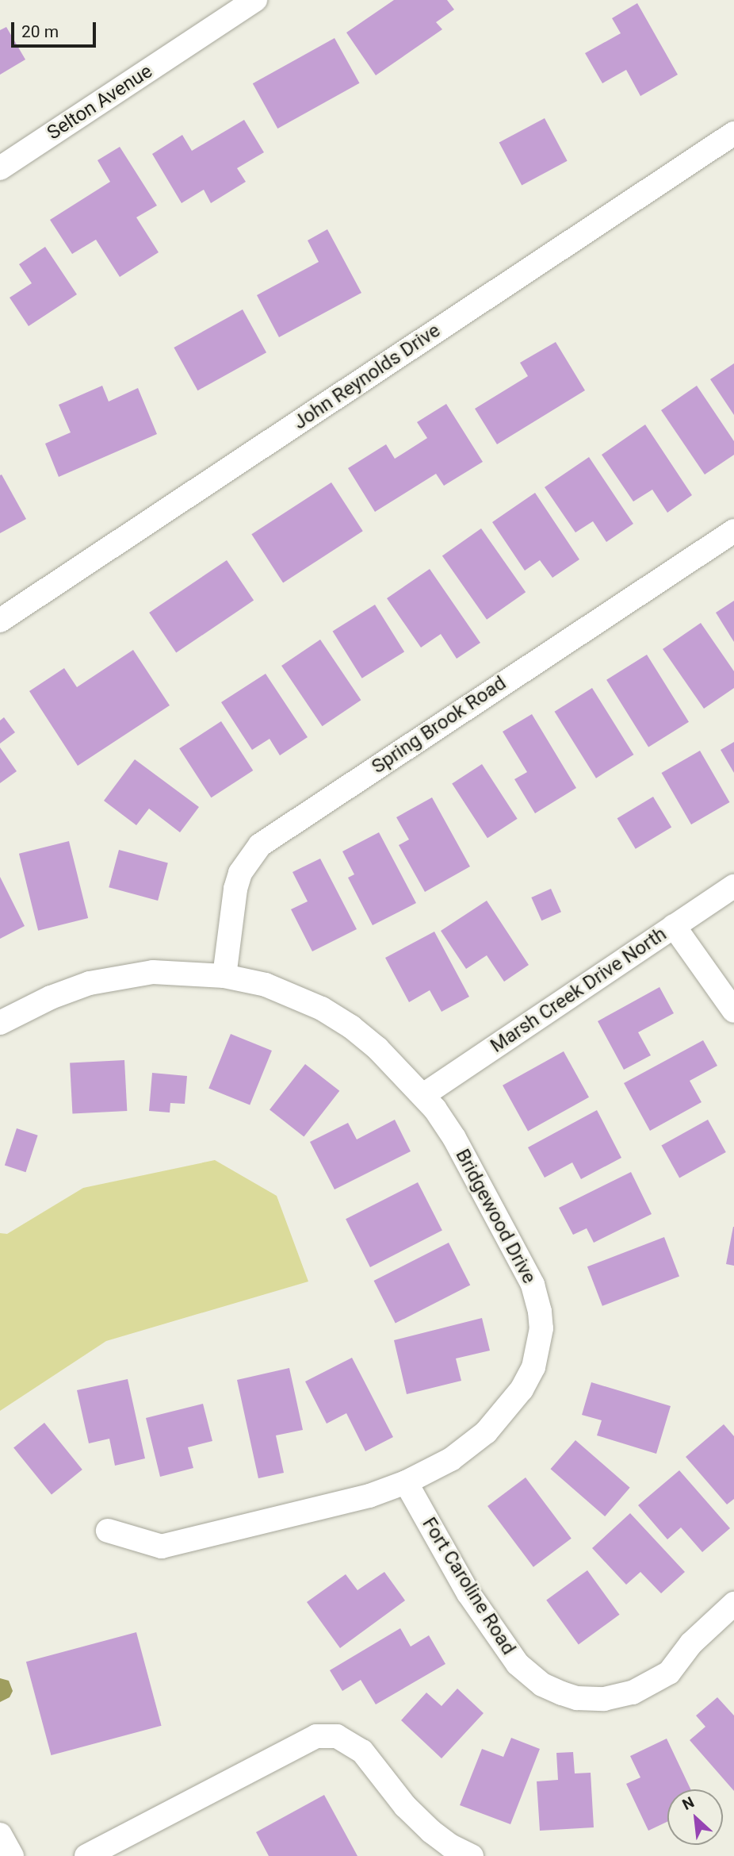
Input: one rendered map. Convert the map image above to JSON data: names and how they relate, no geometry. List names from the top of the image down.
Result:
{
  "streets": {
    "street": [
      "Selton Avenue",
      "John Reynolds Drive",
      "Spring Brook Road",
      "Marsh Creek Drive North",
      "Bridgewood Drive",
      "Fort Caroline Road"
    ]
  },
  "crossings": [
    ["Spring Brook Road", "Bridgewood Drive"],
    ["Marsh Creek Drive North", "Bridgewood Drive"],
    ["Bridgewood Drive", "Fort Caroline Road"]
  ],
  "scale_bar": "20 m",
  "north": "top left"
}
